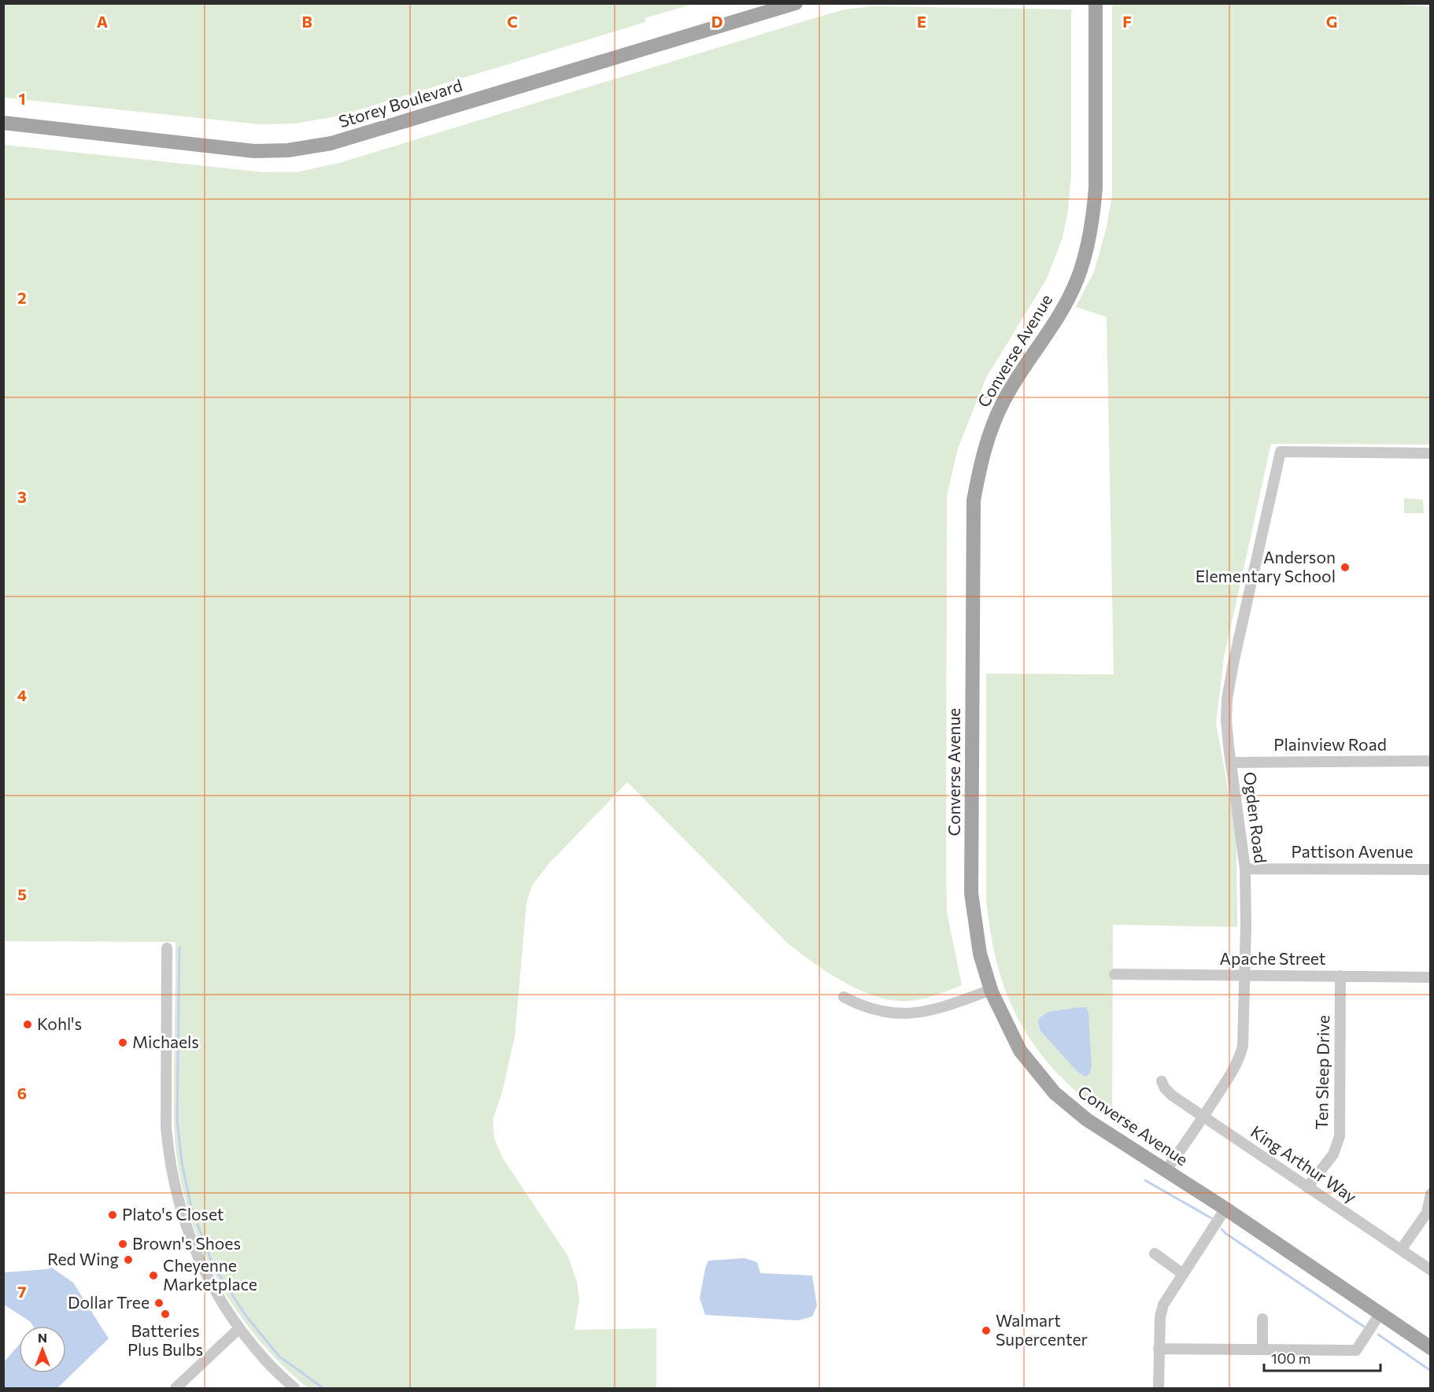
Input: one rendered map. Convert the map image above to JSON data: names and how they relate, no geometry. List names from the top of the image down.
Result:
{
  "streets": {
    "main road": ["Storey Boulevard", "Converse Avenue"],
    "street": [
      "Plainview Road",
      "Ogden Road",
      "Pattison Avenue",
      "Apache Street",
      "Ten Sleep Drive",
      "King Arthur Way"
    ]
  },
  "crossings": [
    ["Converse Avenue", "Ogden Road"],
    ["Plainview Road", "Ogden Road"],
    ["Ogden Road", "Pattison Avenue"],
    ["Ogden Road", "Apache Street"],
    ["Ogden Road", "King Arthur Way"],
    ["Apache Street", "Ten Sleep Drive"],
    ["Ten Sleep Drive", "King Arthur Way"]
  ],
  "places": [
    "Anderson Elementary School",
    "Kohl's",
    "Michaels",
    "Plato's Closet",
    "Brown's Shoes",
    "Red Wing",
    "Cheyenne Marketplace",
    "Dollar Tree",
    "Batteries Plus Bulbs",
    "Walmart Supercenter"
  ],
  "scale_bar": "100 m",
  "north": "top",
  "grid": {
    "columns": [
      "A",
      "B",
      "C",
      "D",
      "E",
      "F",
      "G"
    ],
    "rows": [
      "1",
      "2",
      "3",
      "4",
      "5",
      "6",
      "7"
    ]
  }
}
